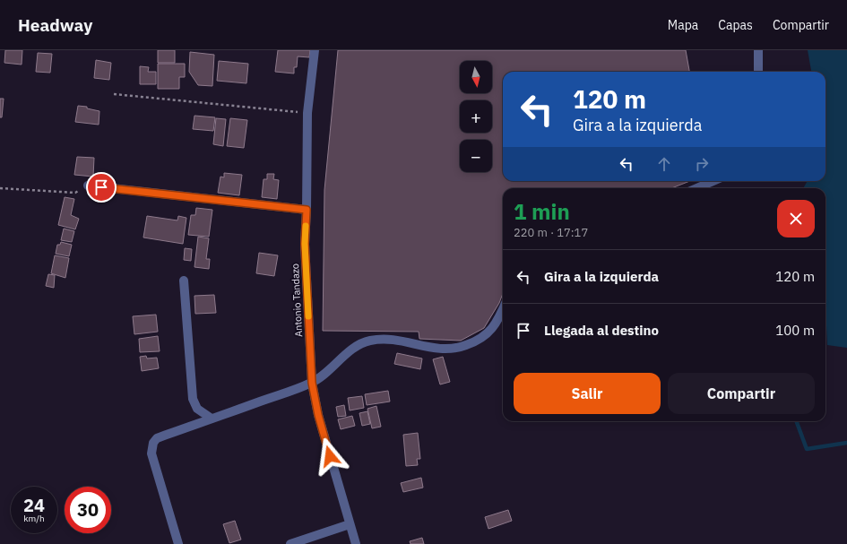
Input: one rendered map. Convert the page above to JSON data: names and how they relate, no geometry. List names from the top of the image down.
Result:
{
  "streets": {
    "street": ["Antonio Tandazo"]
  },
  "north": "bottom",
  "page": {
    "header": "Headway",
    "nav": ["Mapa", "Capas", "Compartir"],
    "map_buttons": ["+", "−"],
    "turn": ["120 m", "Gira a la izquierda"],
    "heading": ["1 min", "220 m · 17:17"],
    "list": [
      {
        "name": "Gira a la izquierda",
        "value": "120 m"
      },
      {
        "name": "Llegada al destino",
        "value": "100 m"
      }
    ],
    "buttons": ["Salir", "Compartir"],
    "speed": "24 km/h",
    "limit": "30"
  }
}
